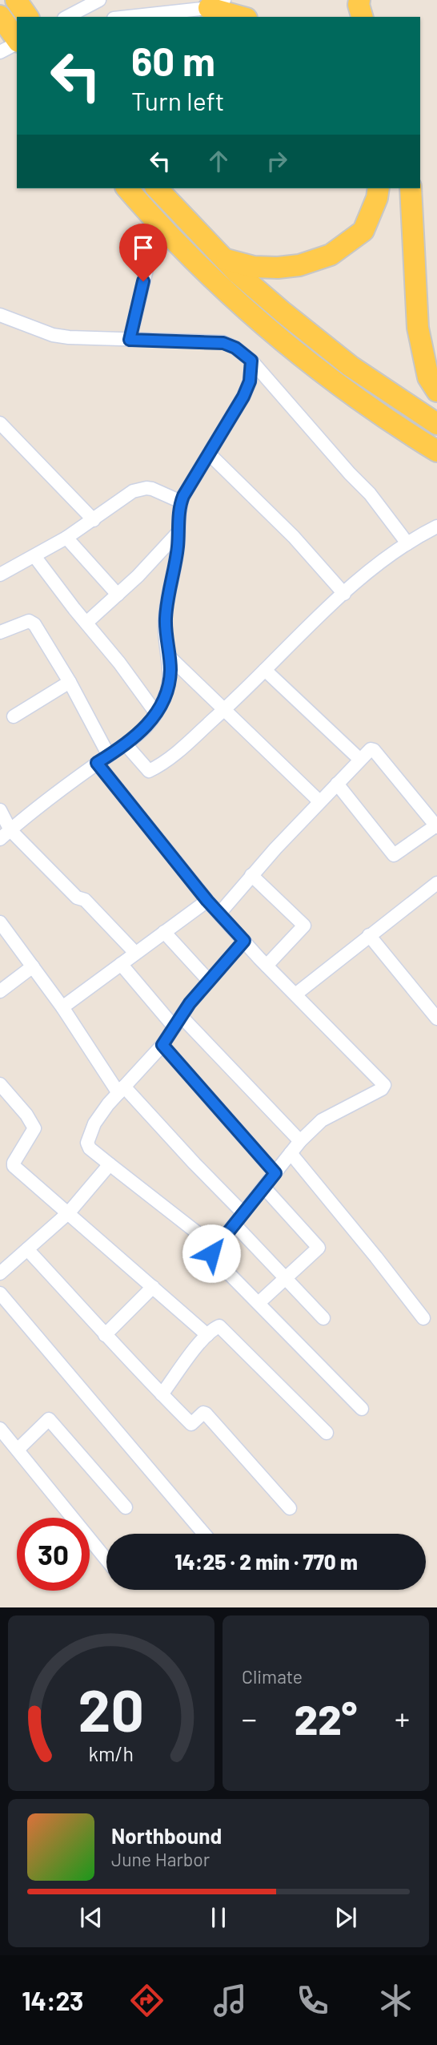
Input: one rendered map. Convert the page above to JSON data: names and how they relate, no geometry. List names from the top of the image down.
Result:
{
  "page": {
    "turn": ["60 m", "Turn left"],
    "limit": "30",
    "trip": "14:25 · 2 min · 770 m",
    "tile": "Climate",
    "heat": ["−", "22°", "+"],
    "song": ["Northbound", "June Harbor"],
    "tabs": "14:23",
    "gauge": ["20", "km/h"]
  }
}
